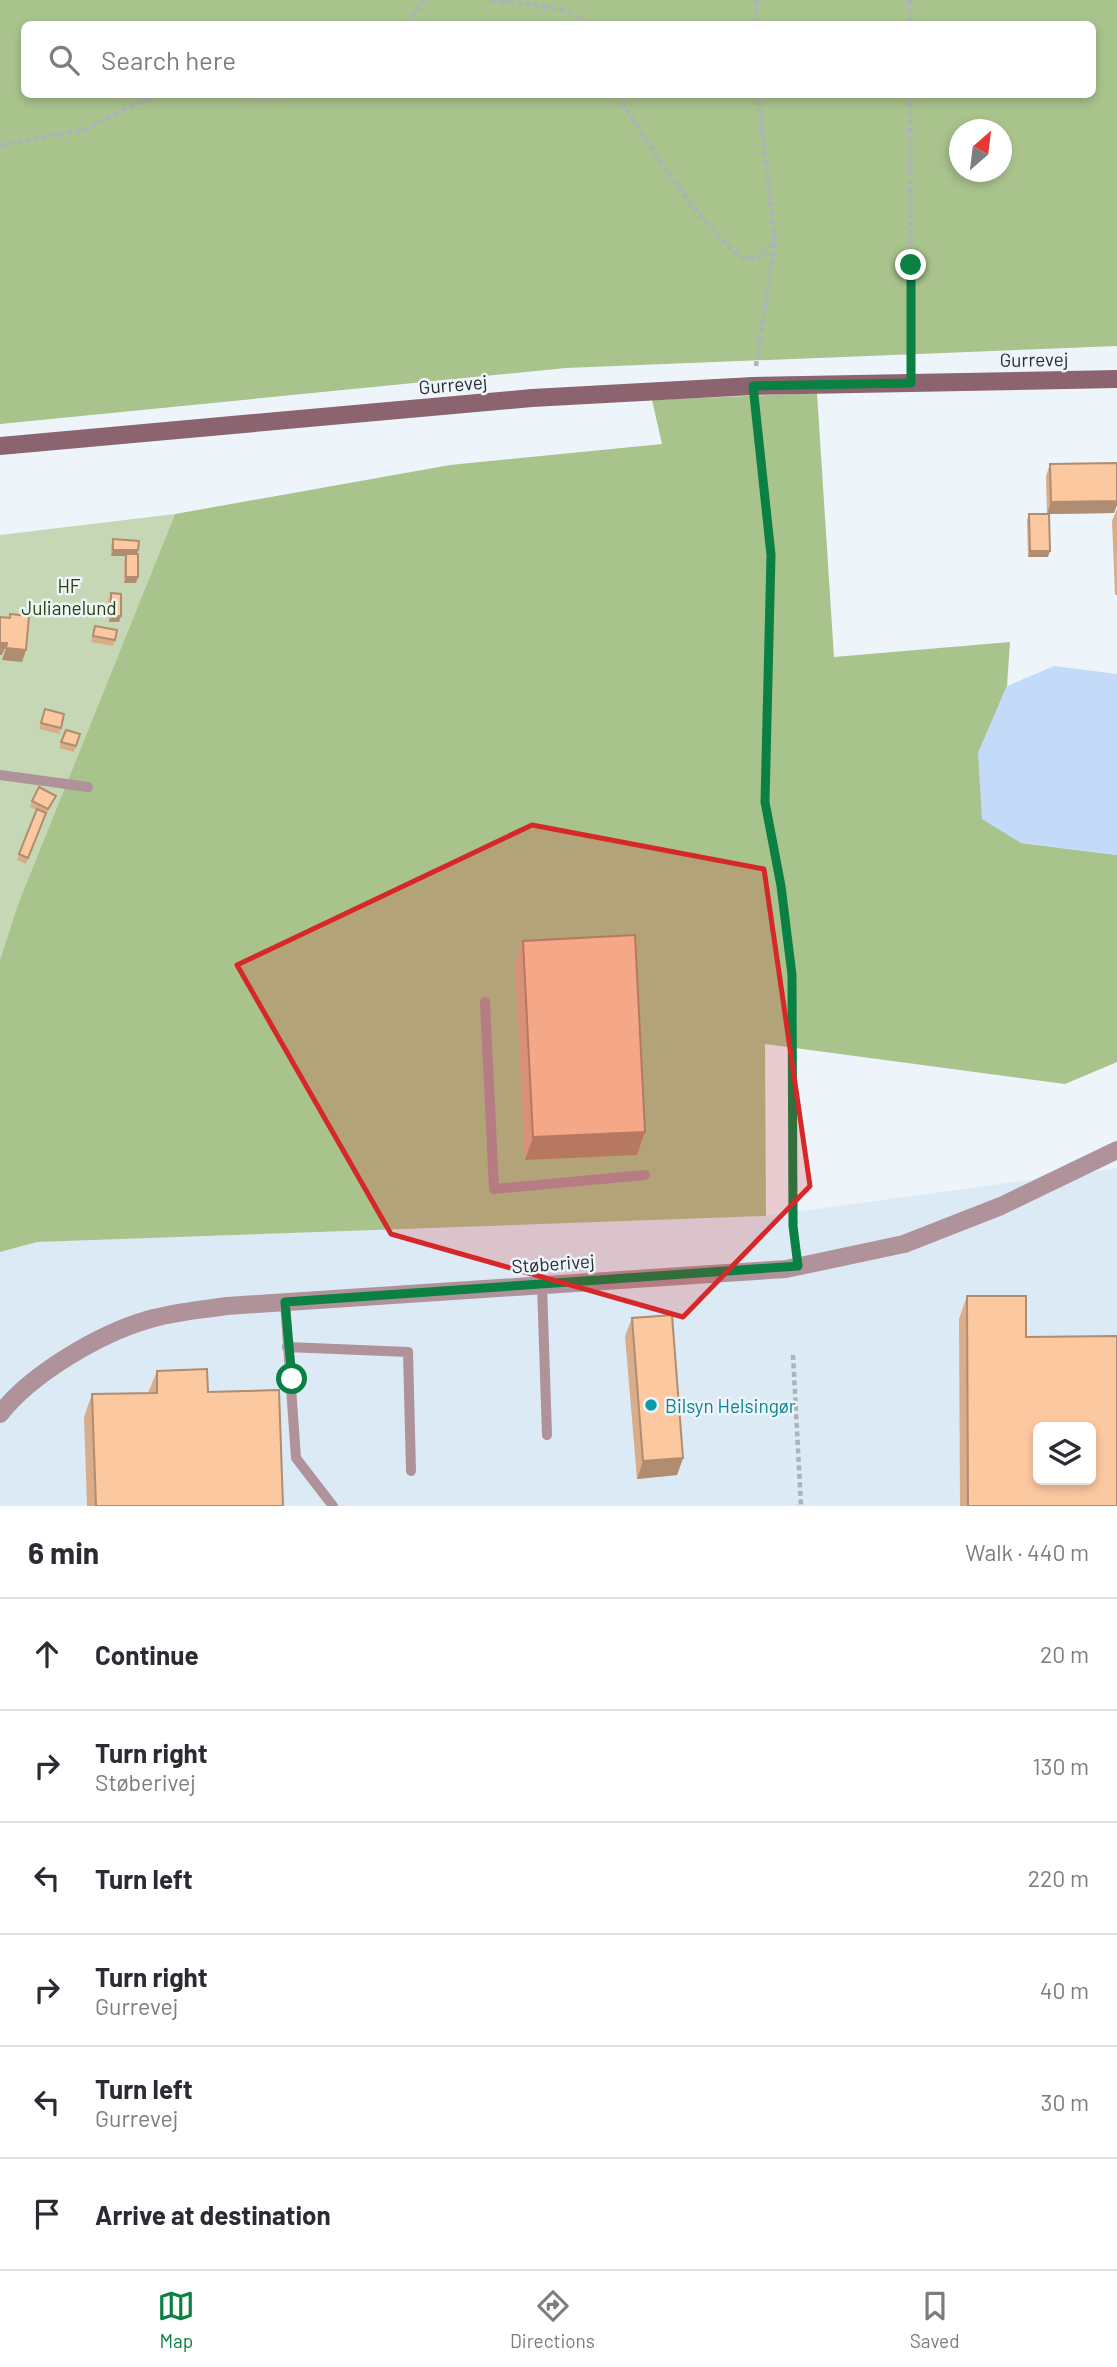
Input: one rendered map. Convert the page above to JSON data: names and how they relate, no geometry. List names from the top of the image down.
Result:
{
  "streets": {
    "street": ["Gurrevej", "Støberivej"]
  },
  "parks": ["HF Julianelund"],
  "places": ["Bilsyn Helsingør"],
  "north": "top right",
  "page": {
    "search": "Search here",
    "heading": ["6 min", "Walk · 440 m"],
    "list": [
      ["Continue", "20 m"],
      ["Turn right", "Støberivej", "130 m"],
      ["Turn left", "220 m"],
      ["Turn right", "Gurrevej", "40 m"],
      ["Turn left", "Gurrevej", "30 m"],
      "Arrive at destination"
    ],
    "nav": ["Map", "Directions", "Saved"]
  }
}
